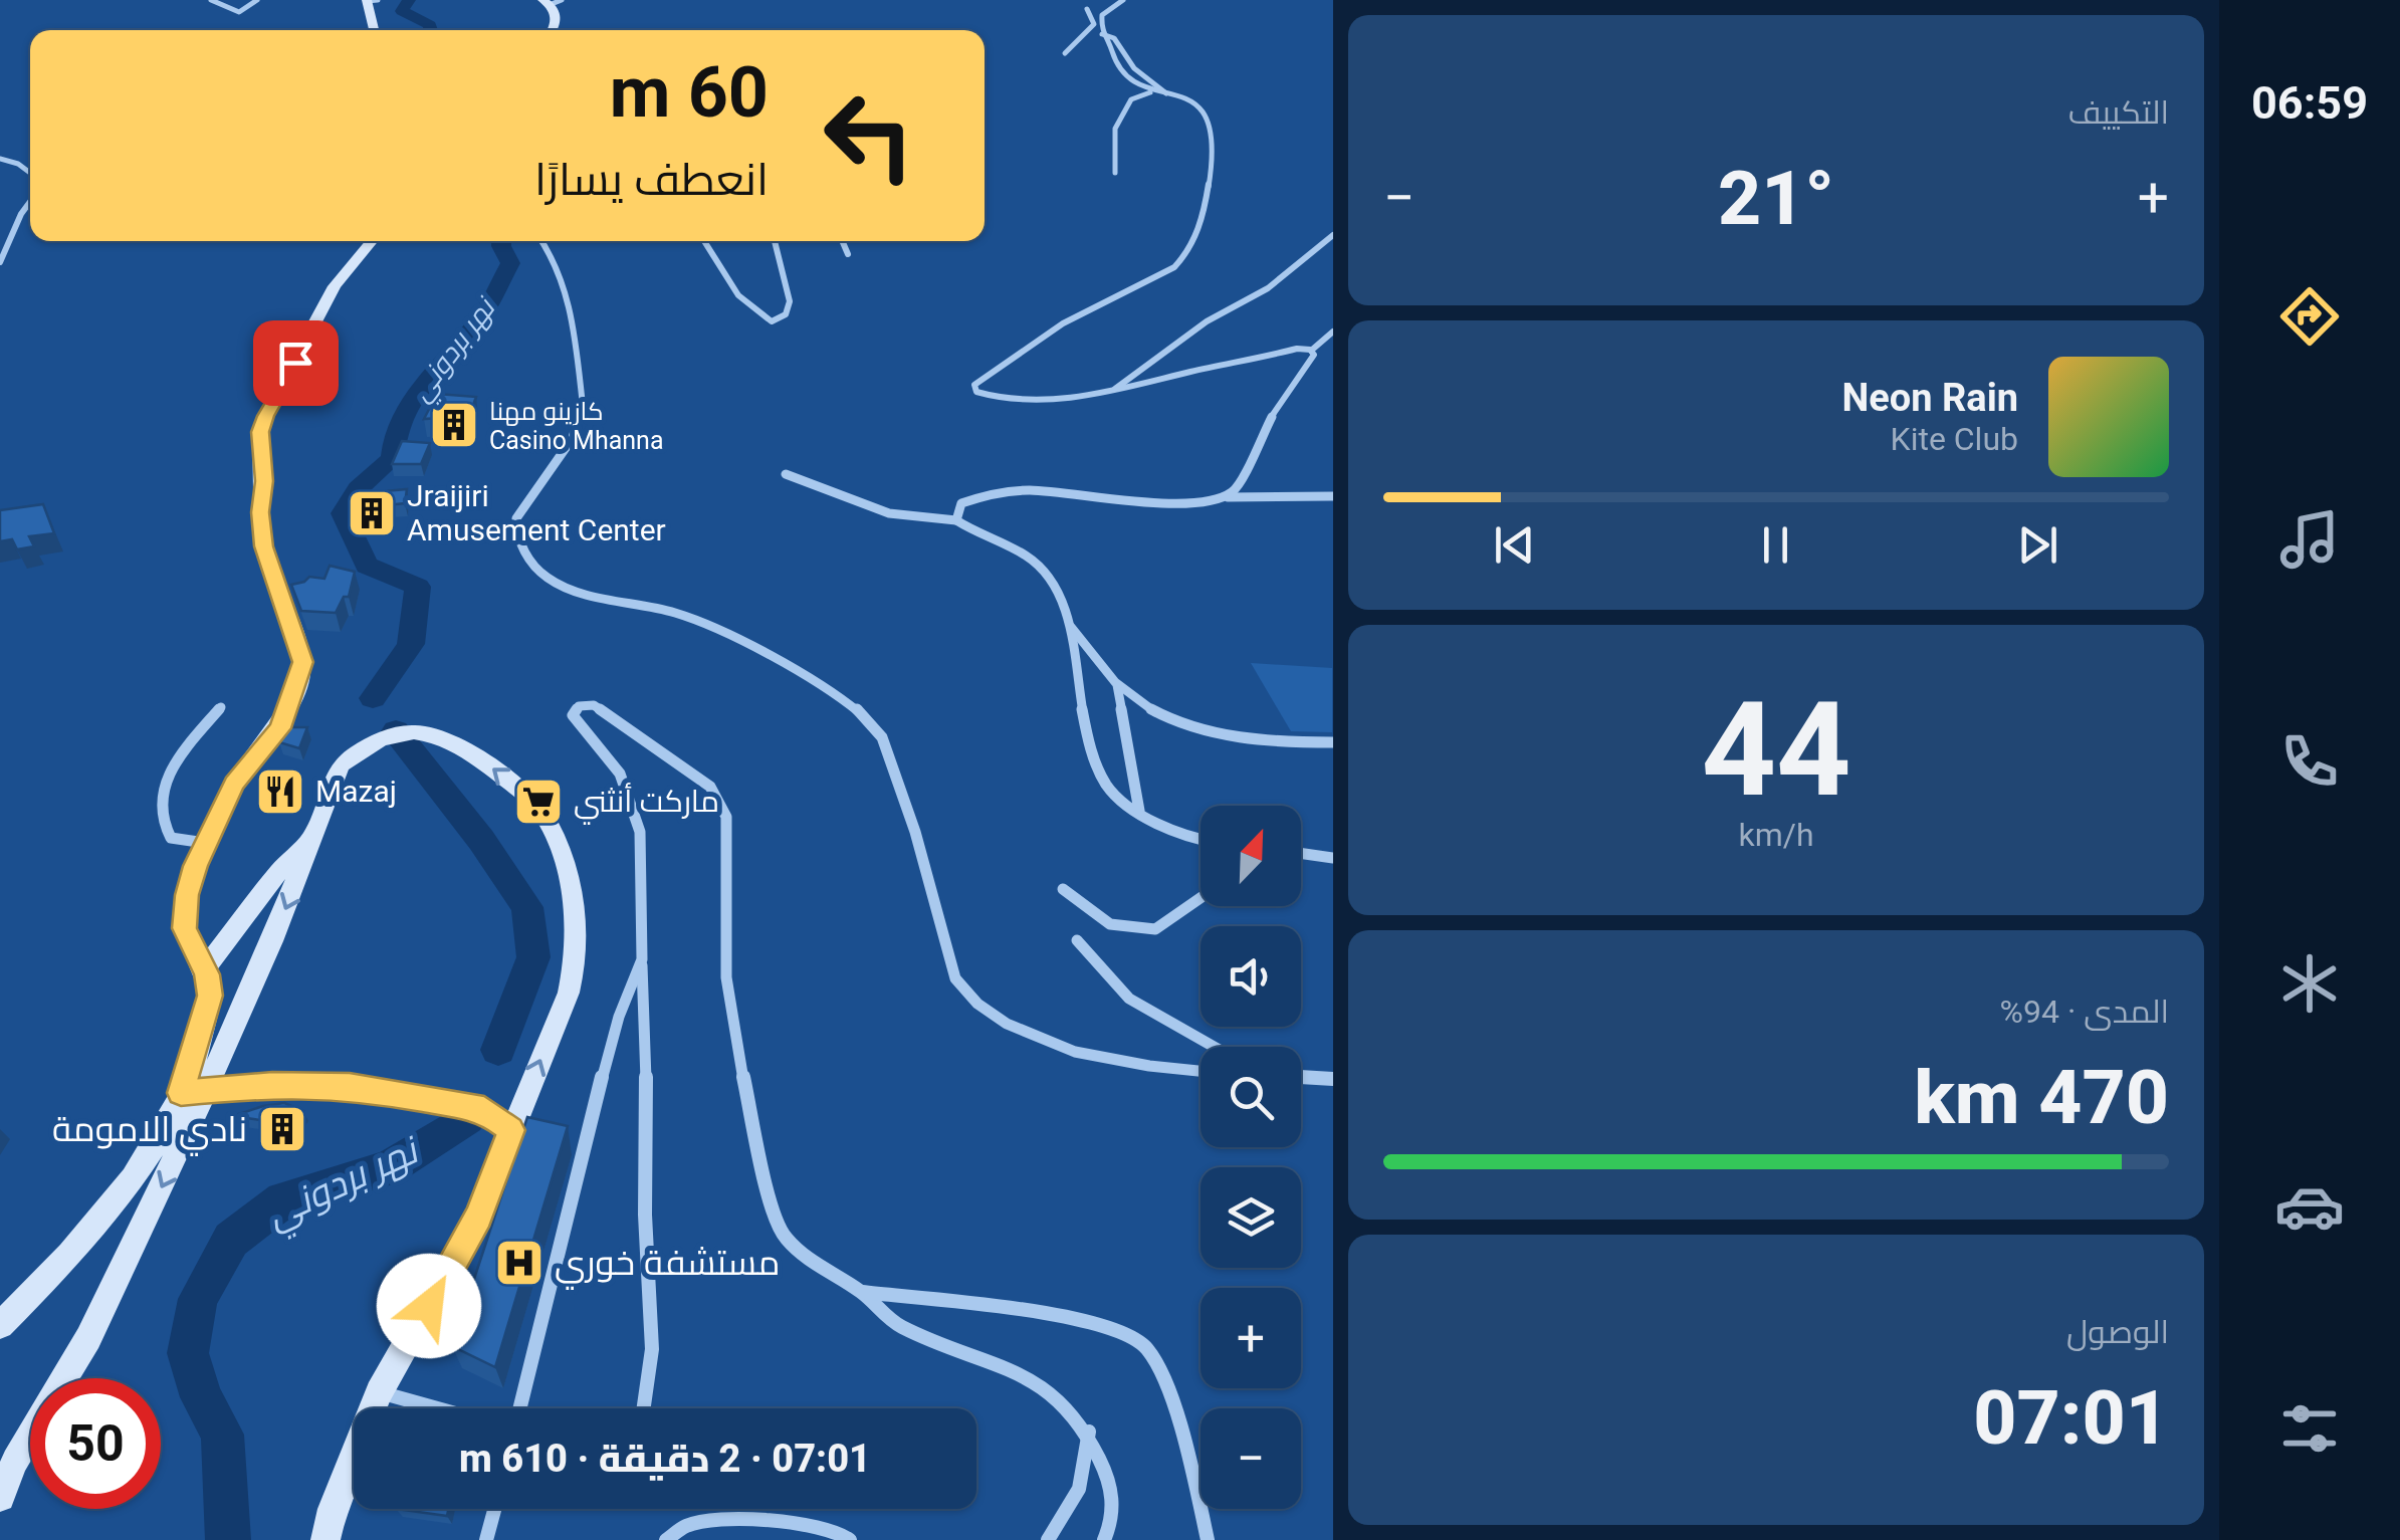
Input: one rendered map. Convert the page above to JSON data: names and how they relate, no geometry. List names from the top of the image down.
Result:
{
  "water": ["نهر بردوني"],
  "places": {
    "building": ["كازينو مهنا Casino Mhanna", "Jraijiri Amusement Center", "نادي الامومة"],
    "restaurant": ["Mazaj"],
    "supermarket": ["ماركت أنثني"],
    "hospital": ["مستشفة خوري"]
  },
  "north": "top right",
  "page": {
    "tabs": "06:59",
    "tile": [
      "التكييف",
      ["44", "km/h"],
      ["المدى · 94%", "470 km"],
      ["الوصول", "07:01"]
    ],
    "turn": ["60 m", "انعطف يسارًا"],
    "heat": ["−", "21°", "+"],
    "song": ["Neon Rain", "Kite Club"],
    "map_buttons": ["+", "−"],
    "limit": "50",
    "trip": "07:01 · 2 دقيقة · 610 m"
  }
}
